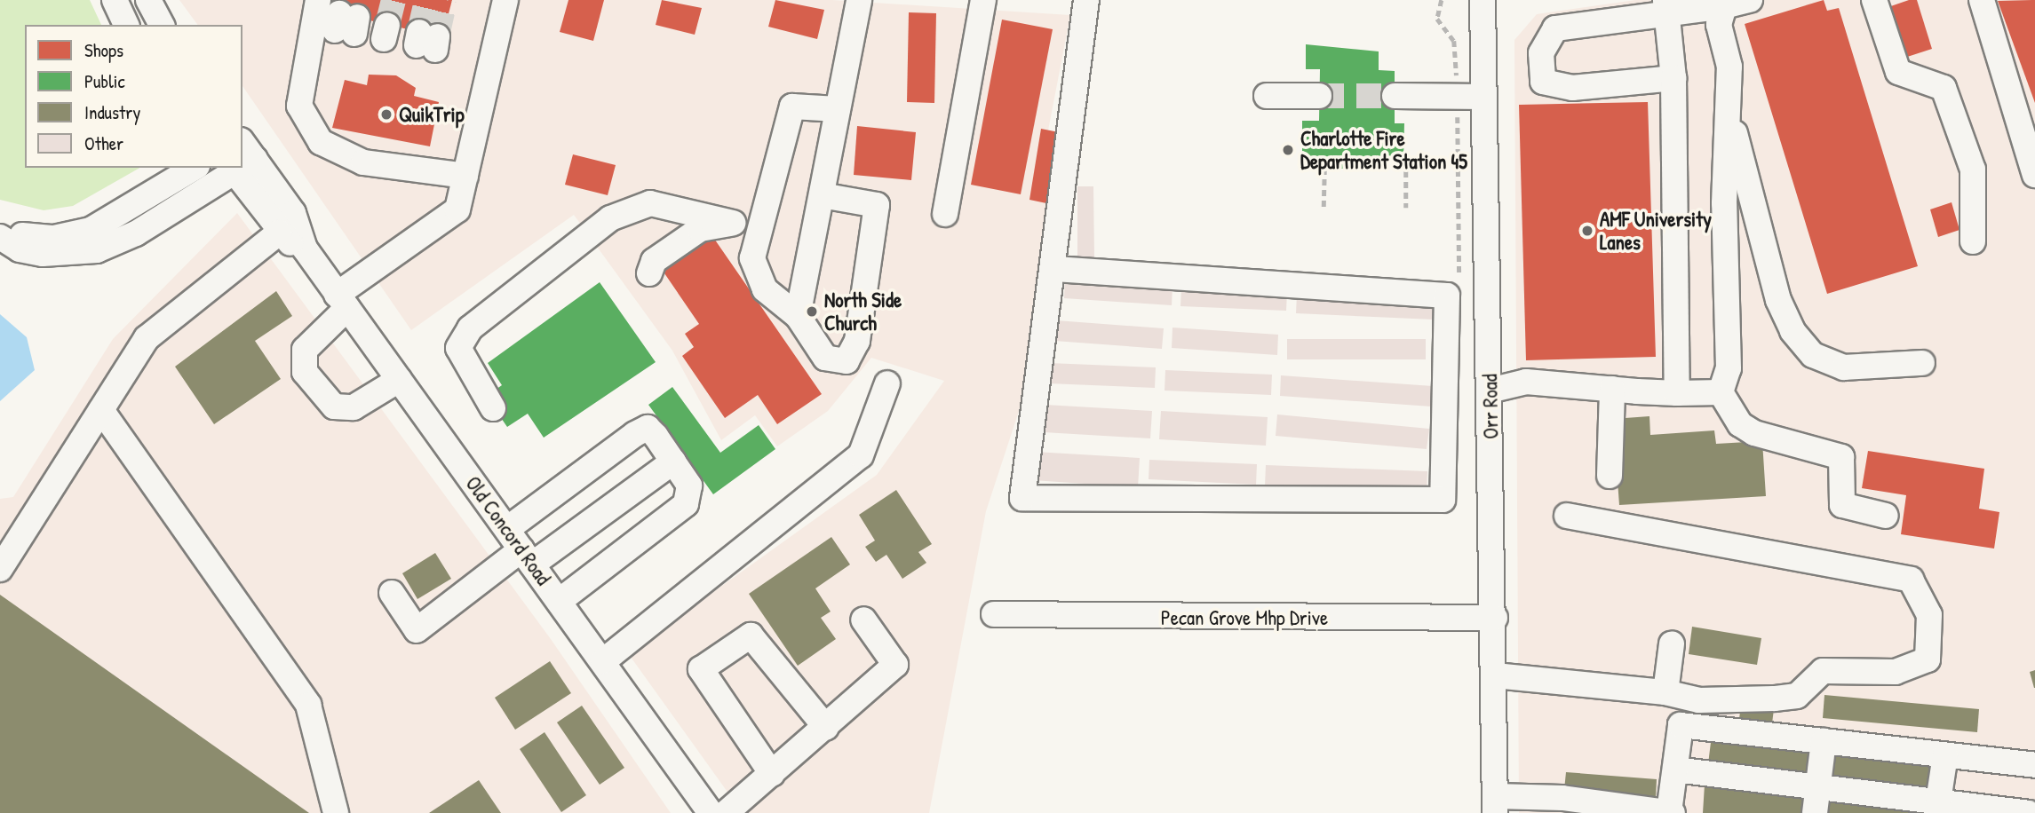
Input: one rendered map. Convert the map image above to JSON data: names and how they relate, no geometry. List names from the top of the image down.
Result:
{
  "streets": {
    "street": ["Orr Road", "Old Concord Road", "Pecan Grove Mhp Drive"]
  },
  "crossings": [
    ["Orr Road", "Pecan Grove Mhp Drive"]
  ],
  "places": [
    "QuikTrip",
    "Charlotte Fire Department Station 45",
    "AMF University Lanes",
    "North Side Church"
  ],
  "legend": [
    "Shops",
    "Public",
    "Industry",
    "Other"
  ]
}
